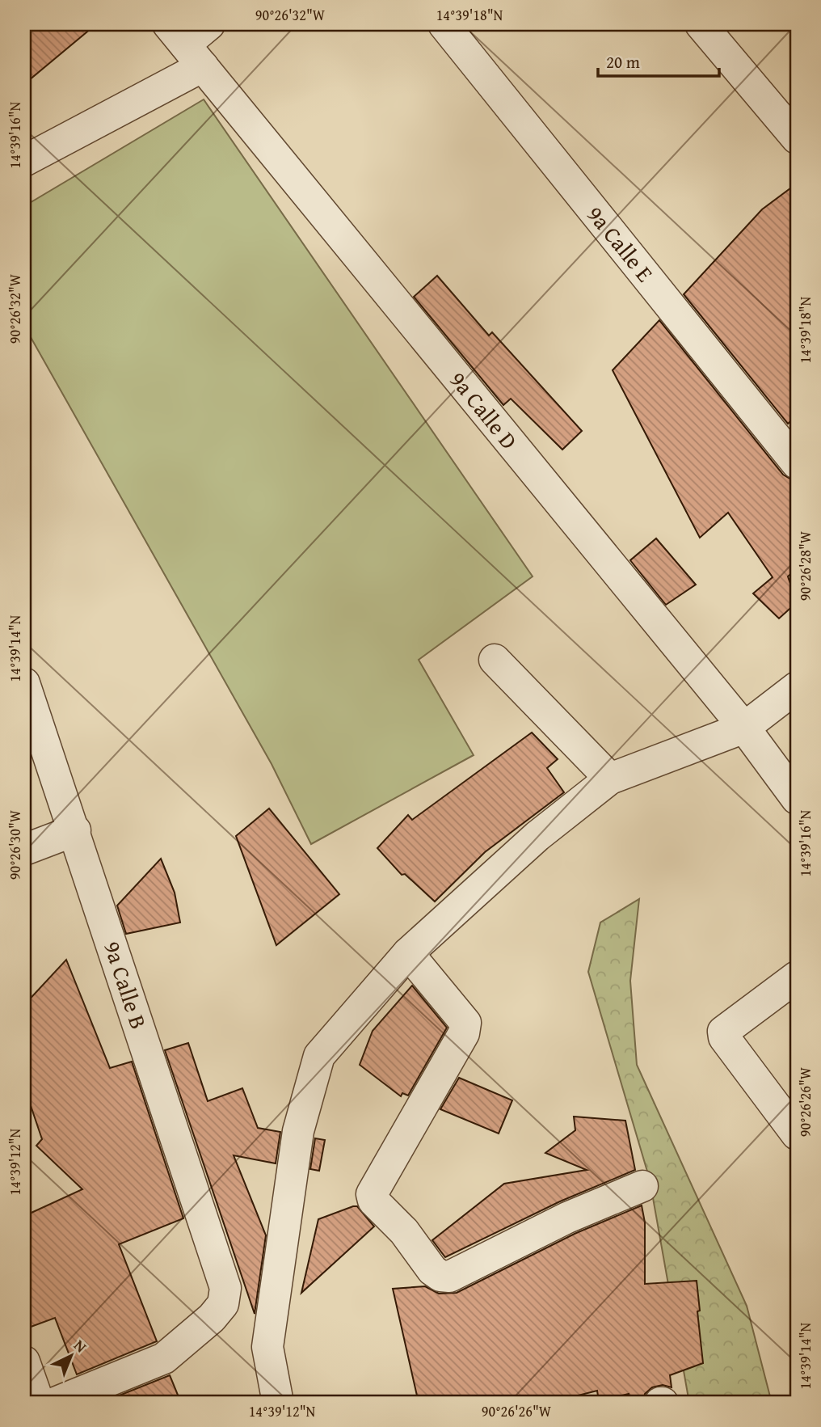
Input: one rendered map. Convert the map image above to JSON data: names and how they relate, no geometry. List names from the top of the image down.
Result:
{
  "streets": {
    "street": ["9a Calle E", "9a Calle D", "9a Calle B"]
  },
  "scale_bar": "20 m",
  "north": "top right",
  "coordinates": [
    "90°26'32\"W",
    "14°39'18\"N",
    "14°39'16\"N",
    "90°26'28\"W",
    "14°39'14\"N",
    "90°26'30\"W",
    "90°26'26\"W",
    "14°39'12\"N"
  ]
}
